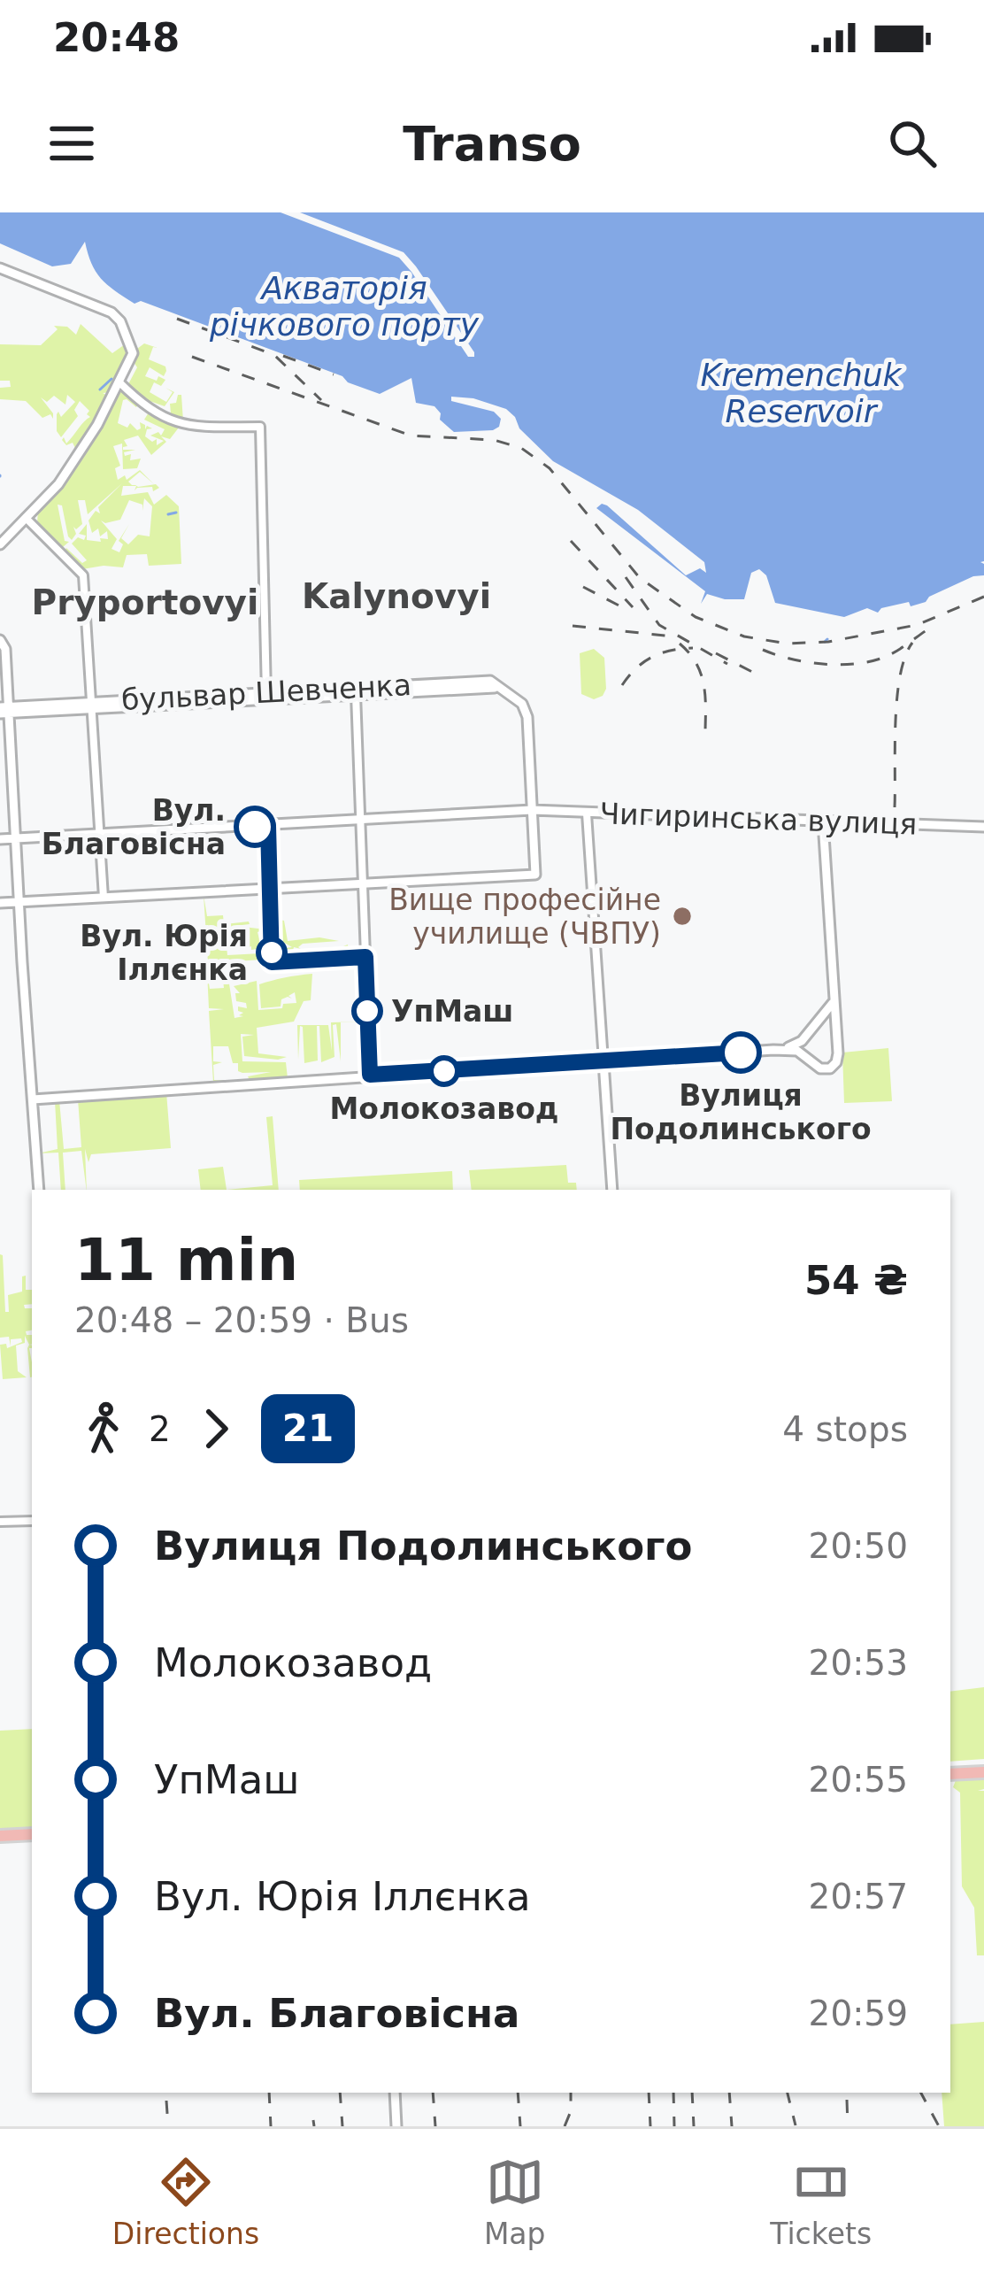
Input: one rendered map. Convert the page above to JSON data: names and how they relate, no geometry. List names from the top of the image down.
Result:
{
  "streets": {
    "main road": ["бульвар Шевченка", "Чигиринська вулиця"]
  },
  "crossings": [
    ["бульвар Шевченка", "Чигиринська вулиця"]
  ],
  "districts": ["Kalynovyi", "Pryportovyi"],
  "water": ["Акваторія річкового порту", "Kremenchuk Reservoir"],
  "places": [
    "Вул. Благовісна",
    "Вище професійне училище (ЧВПУ)",
    "Вул. Юрія Іллєнка",
    "УпМаш",
    "Вулиця Подолинського",
    "Молокозавод"
  ],
  "lines": ["bus line 21"],
  "page": {
    "status": "20:48",
    "header": "Transo",
    "heading": ["11 min", "20:48 – 20:59 · Bus", "54 ₴"],
    "legs": ["2", "21", "4 stops"],
    "list": [
      {
        "name": "Вулиця Подолинського",
        "value": "20:50"
      },
      {
        "name": "Молокозавод",
        "value": "20:53"
      },
      {
        "name": "УпМаш",
        "value": "20:55"
      },
      {
        "name": "Вул. Юрія Іллєнка",
        "value": "20:57"
      },
      {
        "name": "Вул. Благовісна",
        "value": "20:59"
      }
    ],
    "tabs": ["Directions", "Map", "Tickets"]
  }
}
